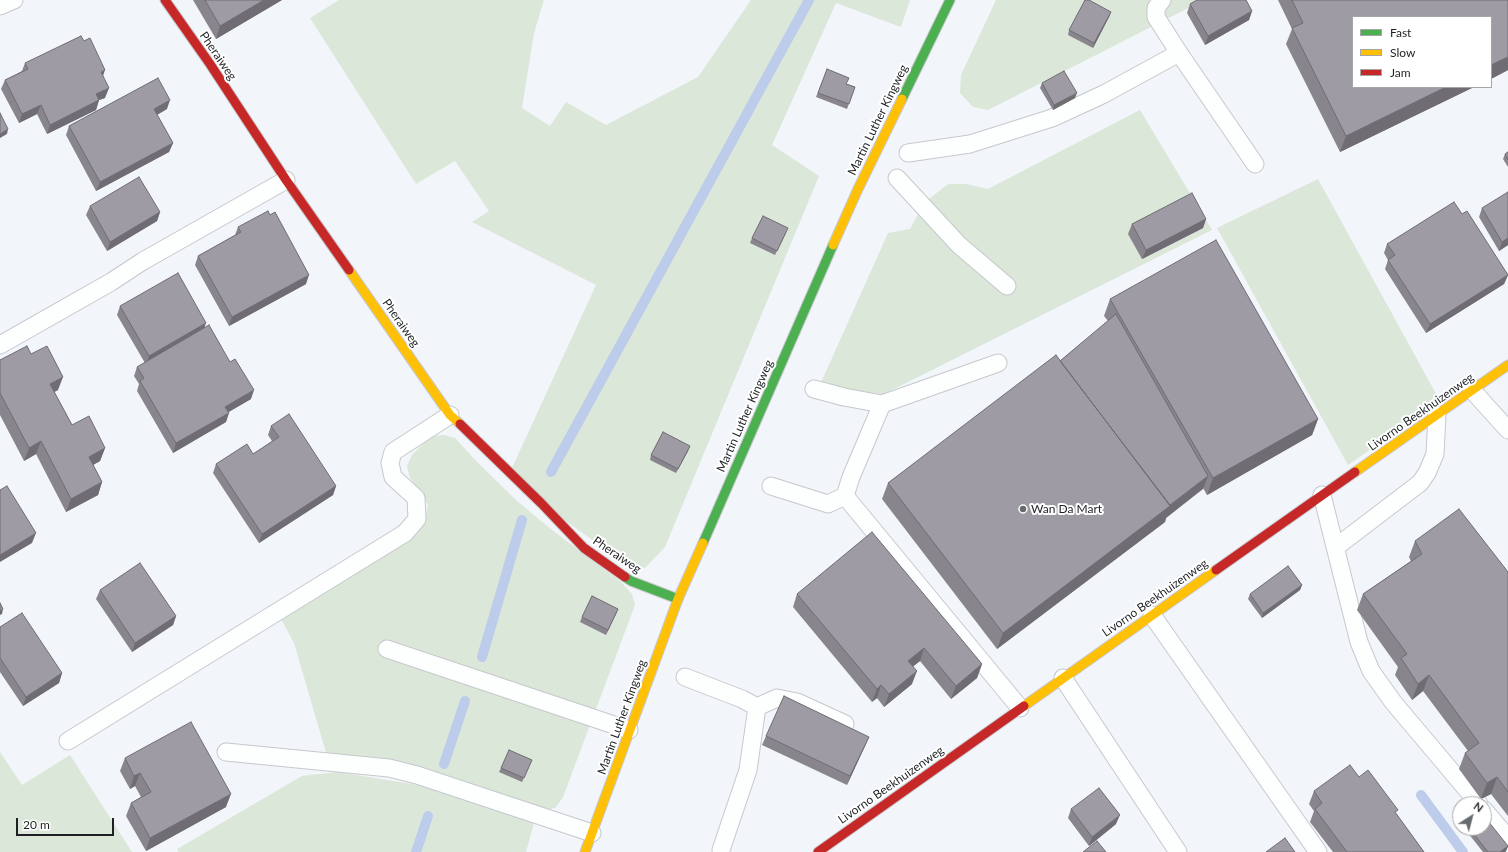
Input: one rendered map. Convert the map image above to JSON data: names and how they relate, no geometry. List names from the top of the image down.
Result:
{
  "streets": {
    "street": ["Pheraiweg", "Martin Luther Kingweg", "Livorno Beekhuizenweg"]
  },
  "crossings": [
    ["Pheraiweg", "Martin Luther Kingweg"]
  ],
  "places": ["Wan Da Mart"],
  "legend": ["Fast", "Slow", "Jam"],
  "scale_bar": "20 m",
  "north": "top right"
}
